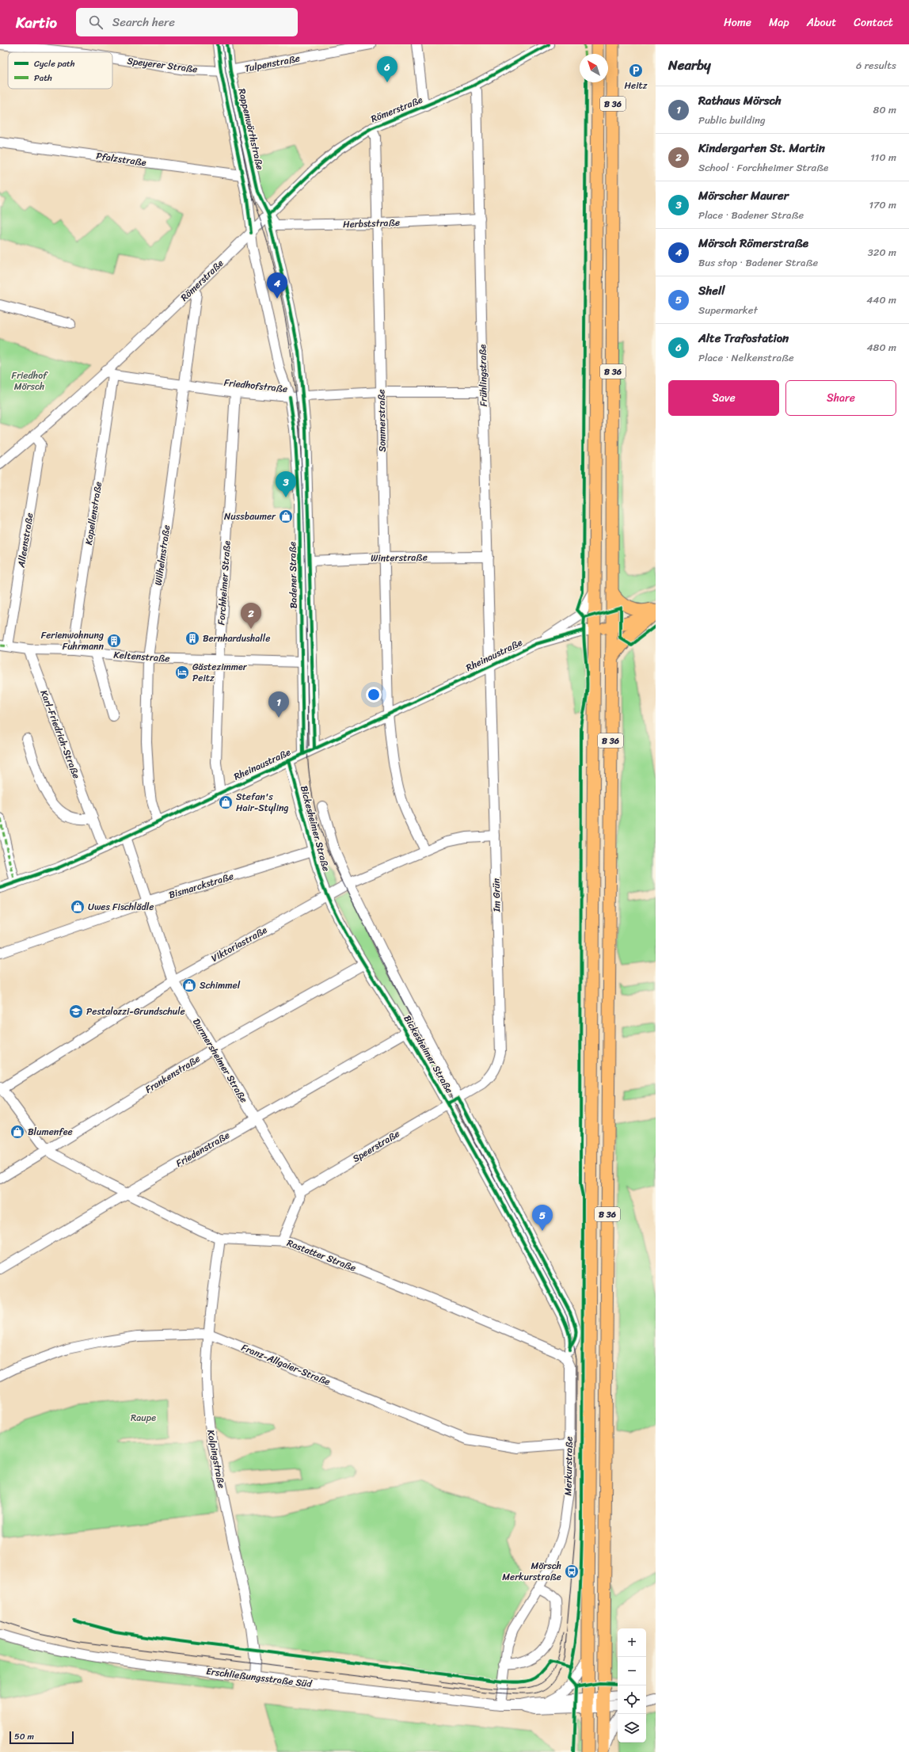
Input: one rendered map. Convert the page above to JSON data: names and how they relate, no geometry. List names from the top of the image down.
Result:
{
  "streets": {
    "main road": ["B 36"],
    "street": [
      "Tulpenstraße",
      "Speyerer Straße",
      "Römerstraße",
      "Rappenwörthstraße",
      "Pfalzstraße",
      "Herbststraße",
      "Frühlingstraße",
      "Friedhofstraße",
      "Sommerstraße",
      "Kapellenstraße",
      "Alleenstraße",
      "Wilhelmstraße",
      "Winterstraße",
      "Badener Straße",
      "Forchheimer Straße",
      "Rheinaustraße",
      "Keltenstraße",
      "Karl-Friedrich-Straße",
      "Bickesheimer Straße",
      "Bismarckstraße",
      "Im Grün",
      "Viktoriastraße",
      "Durmersheimer Straße",
      "Frankenstraße",
      "Speerstraße",
      "Friedenstraße",
      "Rastatter Straße",
      "Franz-Allgaier-Straße",
      "Kolpingstraße",
      "Merkurstraße",
      "Erschließungsstraße Süd"
    ]
  },
  "crossings": [
    ["Tulpenstraße", "Speyerer Straße"],
    ["Tulpenstraße", "Rappenwörthstraße"],
    ["Speyerer Straße", "Rappenwörthstraße"],
    ["B 36", "Rheinaustraße"],
    ["B 36", "Erschließungsstraße Süd"],
    ["Römerstraße", "Rappenwörthstraße"],
    ["Römerstraße", "Herbststraße"],
    ["Römerstraße", "Frühlingstraße"],
    ["Römerstraße", "Friedhofstraße"],
    ["Römerstraße", "Sommerstraße"],
    ["Römerstraße", "Kapellenstraße"],
    ["Römerstraße", "Alleenstraße"],
    ["Römerstraße", "Wilhelmstraße"],
    ["Römerstraße", "Badener Straße"],
    ["Rappenwörthstraße", "Pfalzstraße"],
    ["Rappenwörthstraße", "Herbststraße"],
    ["Rappenwörthstraße", "Friedhofstraße"],
    ["Rappenwörthstraße", "Badener Straße"],
    ["Herbststraße", "Frühlingstraße"],
    ["Herbststraße", "Sommerstraße"],
    ["Herbststraße", "Badener Straße"],
    ["Frühlingstraße", "Friedhofstraße"],
    ["Frühlingstraße", "Winterstraße"],
    ["Frühlingstraße", "Rheinaustraße"],
    ["Frühlingstraße", "Im Grün"],
    ["Friedhofstraße", "Sommerstraße"],
    ["Friedhofstraße", "Kapellenstraße"],
    ["Friedhofstraße", "Wilhelmstraße"],
    ["Friedhofstraße", "Badener Straße"],
    ["Friedhofstraße", "Forchheimer Straße"],
    ["Sommerstraße", "Winterstraße"],
    ["Sommerstraße", "Rheinaustraße"],
    ["Sommerstraße", "Viktoriastraße"],
    ["Kapellenstraße", "Keltenstraße"],
    ["Alleenstraße", "Keltenstraße"],
    ["Wilhelmstraße", "Rheinaustraße"],
    ["Wilhelmstraße", "Keltenstraße"],
    ["Winterstraße", "Badener Straße"],
    ["Badener Straße", "Rheinaustraße"],
    ["Badener Straße", "Keltenstraße"],
    ["Forchheimer Straße", "Rheinaustraße"],
    ["Forchheimer Straße", "Keltenstraße"],
    ["Rheinaustraße", "Karl-Friedrich-Straße"],
    ["Rheinaustraße", "Bickesheimer Straße"],
    ["Rheinaustraße", "Im Grün"],
    ["Rheinaustraße", "Durmersheimer Straße"],
    ["Keltenstraße", "Karl-Friedrich-Straße"],
    ["Bickesheimer Straße", "Bismarckstraße"],
    ["Bickesheimer Straße", "Im Grün"],
    ["Bickesheimer Straße", "Viktoriastraße"],
    ["Bickesheimer Straße", "Frankenstraße"],
    ["Bickesheimer Straße", "Speerstraße"],
    ["Bickesheimer Straße", "Friedenstraße"],
    ["Bickesheimer Straße", "Rastatter Straße"],
    ["Bickesheimer Straße", "Merkurstraße"],
    ["Bismarckstraße", "Durmersheimer Straße"],
    ["Im Grün", "Viktoriastraße"],
    ["Im Grün", "Speerstraße"],
    ["Viktoriastraße", "Durmersheimer Straße"],
    ["Viktoriastraße", "Rastatter Straße"],
    ["Durmersheimer Straße", "Frankenstraße"],
    ["Durmersheimer Straße", "Speerstraße"],
    ["Durmersheimer Straße", "Friedenstraße"],
    ["Frankenstraße", "Rastatter Straße"],
    ["Friedenstraße", "Rastatter Straße"],
    ["Rastatter Straße", "Kolpingstraße"],
    ["Rastatter Straße", "Merkurstraße"],
    ["Franz-Allgaier-Straße", "Kolpingstraße"],
    ["Franz-Allgaier-Straße", "Merkurstraße"],
    ["Kolpingstraße", "Erschließungsstraße Süd"],
    ["Merkurstraße", "Erschließungsstraße Süd"]
  ],
  "parks": ["Friedhof Mörsch", "Raupe"],
  "places": {
    "parking": ["Heitz"],
    "shop": [
      "Nussbaumer",
      "Stefan's Hair-Styling",
      "Uwes Fischlädle",
      "Schimmel",
      "Blumenfee"
    ],
    "building": ["Bernhardushalle", "Ferienwohnung Fuhrmann"],
    "hotel": ["Gästezimmer Peitz"],
    "school or university": ["Pestalozzi-Grundschule"],
    "bus stop": ["Mörsch Merkurstraße"]
  },
  "legend": ["Cycle path", "Path"],
  "scale_bar": "50 m",
  "north": "top left",
  "page": {
    "header": "Kartio",
    "search": "Search here",
    "nav": [
      "Home",
      "Map",
      "About",
      "Contact"
    ],
    "heading": ["Nearby", "6 results"],
    "pins": [
      "6",
      "4",
      "3",
      "2",
      "1",
      "5"
    ],
    "list": [
      {
        "mark": "1",
        "name": "Rathaus Mörsch",
        "note": "Public building",
        "value": "80 m"
      },
      {
        "mark": "2",
        "name": "Kindergarten St. Martin",
        "note": "School · Forchheimer Straße",
        "value": "110 m"
      },
      {
        "mark": "3",
        "name": "Mörscher Maurer",
        "note": "Place · Badener Straße",
        "value": "170 m"
      },
      {
        "mark": "4",
        "name": "Mörsch Römerstraße",
        "note": "Bus stop · Badener Straße",
        "value": "320 m"
      },
      {
        "mark": "5",
        "name": "Shell",
        "note": "Supermarket",
        "value": "440 m"
      },
      {
        "mark": "6",
        "name": "Alte Trafostation",
        "note": "Place · Nelkenstraße",
        "value": "480 m"
      }
    ],
    "buttons": ["Save", "Share"],
    "map_buttons": ["+", "−"],
    "scale": "50 m"
  }
}
